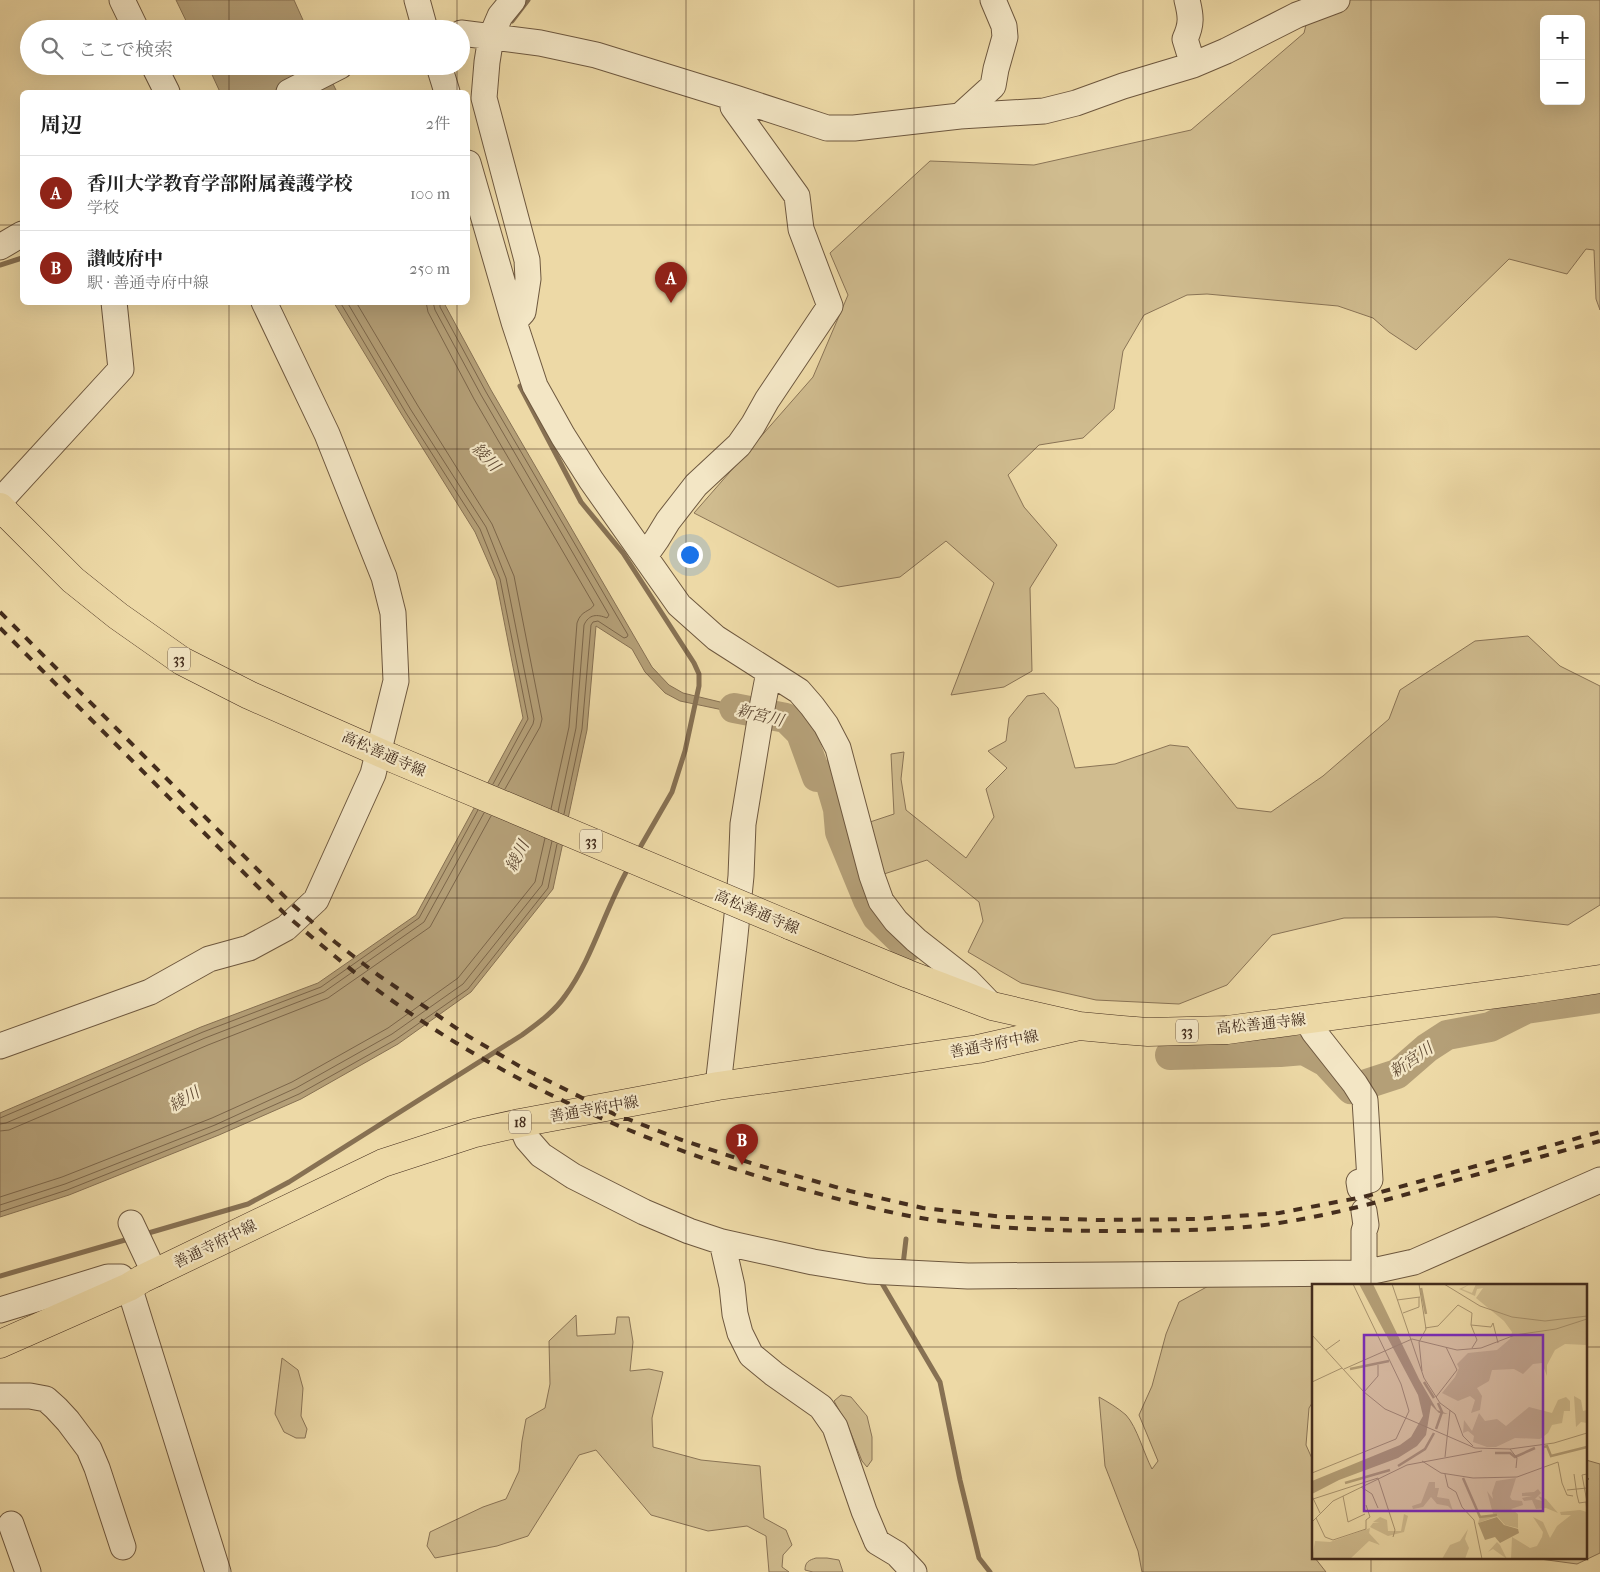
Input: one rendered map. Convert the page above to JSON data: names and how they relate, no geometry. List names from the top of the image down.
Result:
{
  "streets": {
    "main road": [
      "33",
      "高松善通寺線",
      "善通寺府中線",
      "18"
    ]
  },
  "crossings": [
    ["高松善通寺線", "善通寺府中線"]
  ],
  "water": ["綾川", "新宮川"],
  "page": {
    "map_buttons": ["+", "−"],
    "search": "ここで検索",
    "heading": ["周辺", "2件"],
    "list": [
      {
        "mark": "A",
        "name": "香川大学教育学部附属養護学校",
        "note": "学校",
        "value": "100 m"
      },
      {
        "mark": "B",
        "name": "讃岐府中",
        "note": "駅 · 善通寺府中線",
        "value": "250 m"
      }
    ],
    "pins": ["A", "B"]
  }
}
